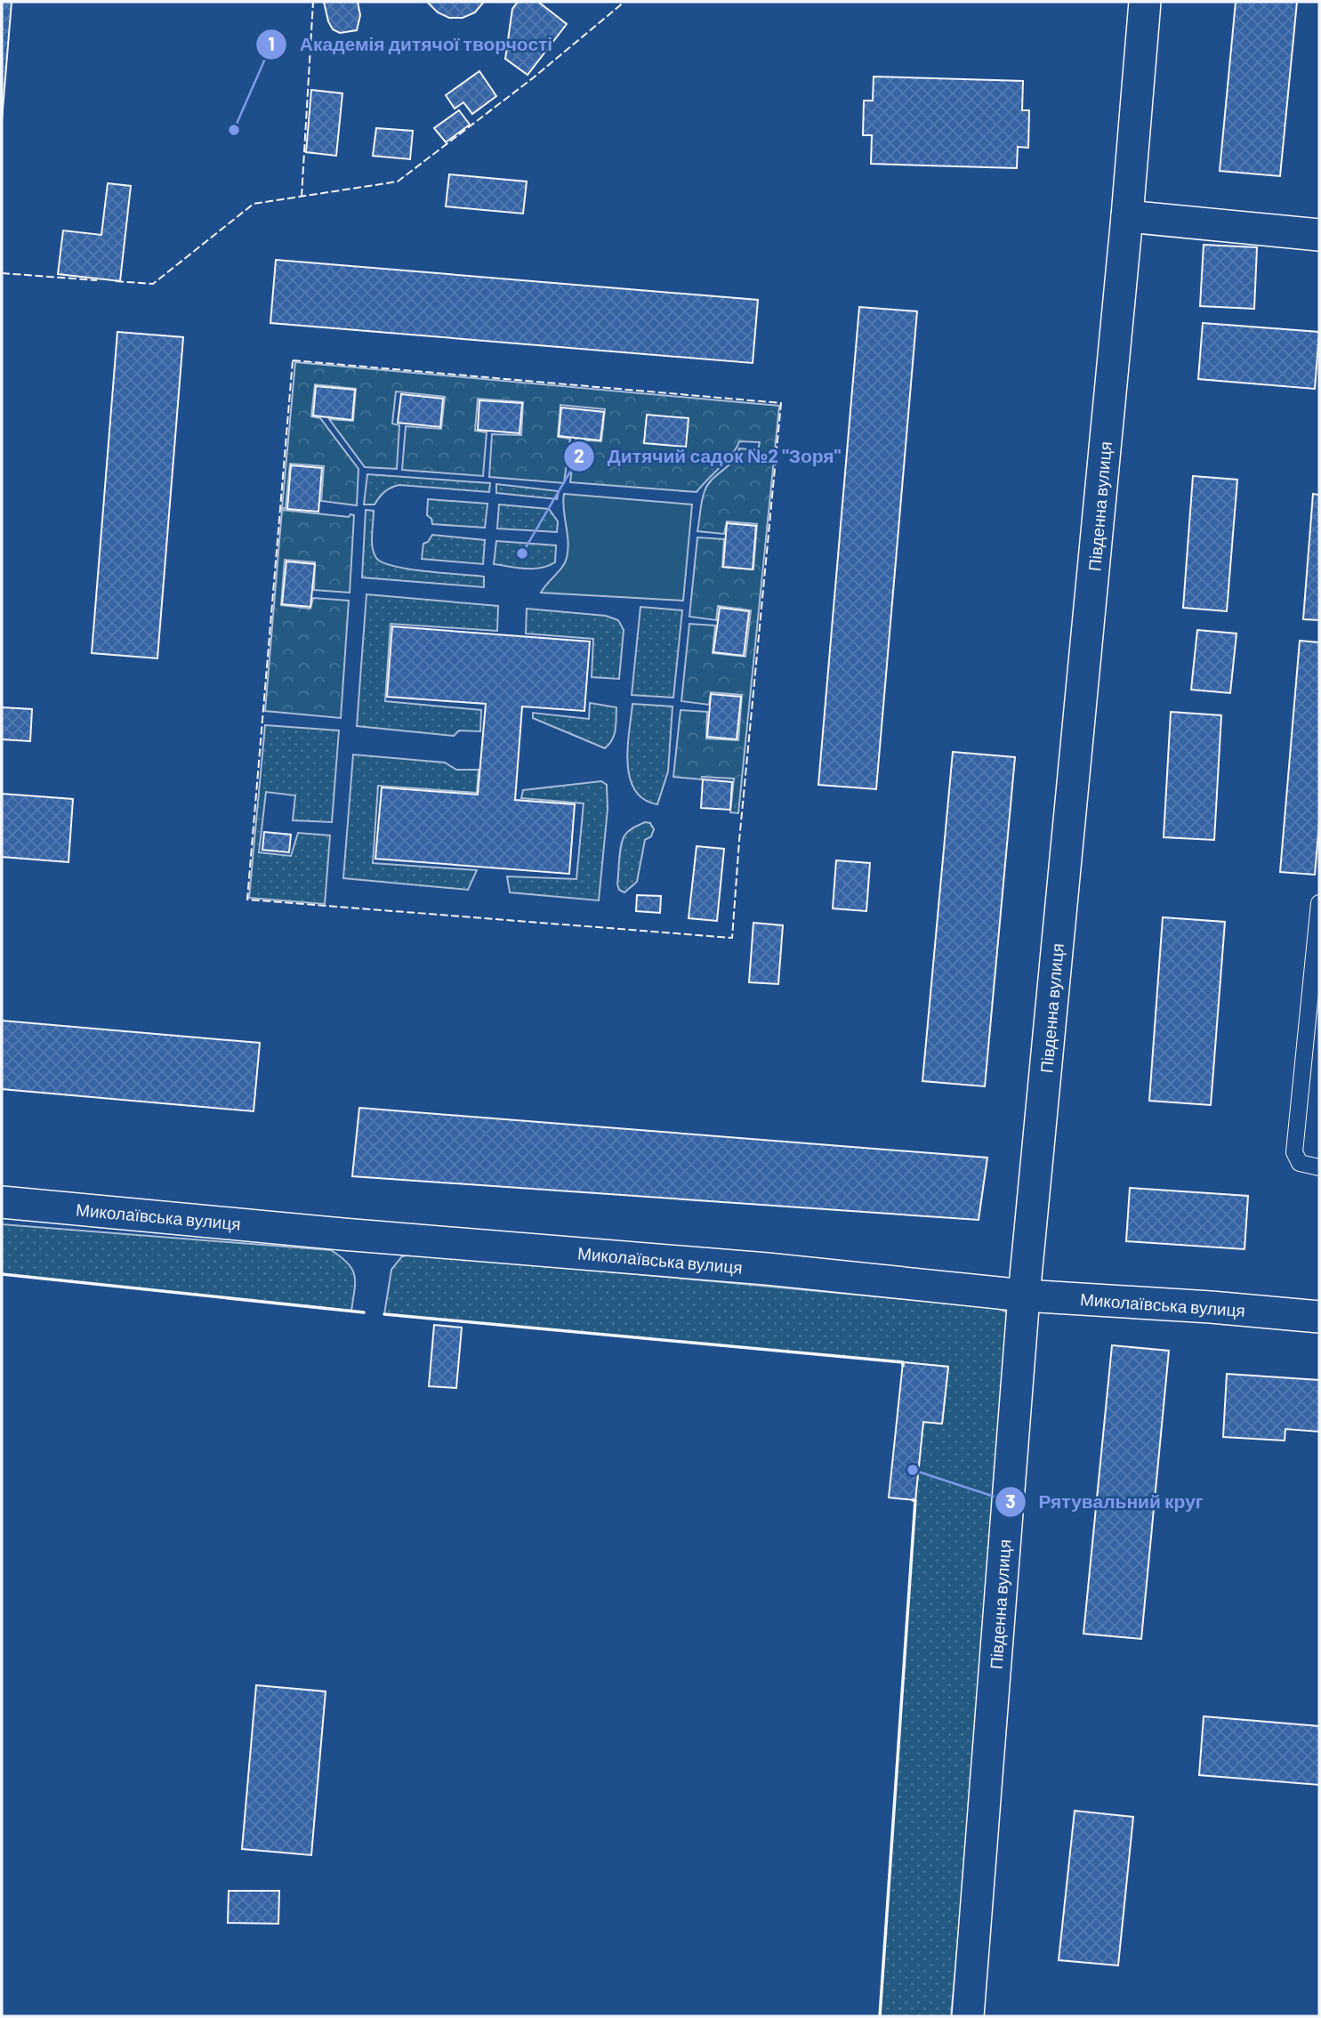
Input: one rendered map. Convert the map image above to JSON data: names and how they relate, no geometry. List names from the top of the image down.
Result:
{
  "streets": {
    "street": ["Південна вулиця", "Миколаївська вулиця"]
  },
  "crossings": [
    ["Південна вулиця", "Миколаївська вулиця"]
  ],
  "places": ["Академія дитячої творчості", "Дитячий садок №2 \"Зоря\"", "Рятувальний круг"]
}
